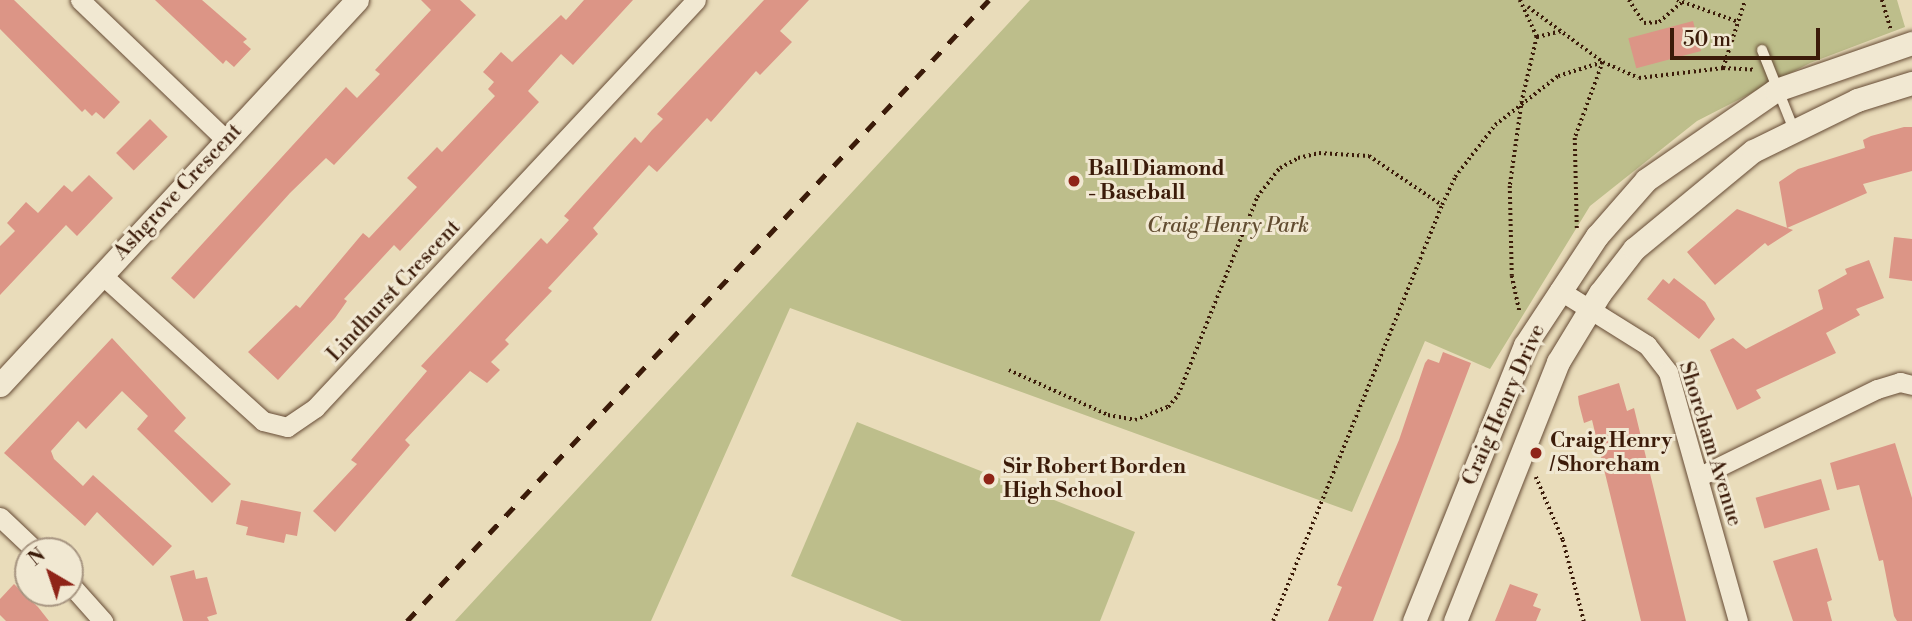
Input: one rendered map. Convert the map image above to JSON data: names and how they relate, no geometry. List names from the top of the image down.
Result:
{
  "streets": {
    "street": [
      "Ashgrove Crescent",
      "Lindhurst Crescent",
      "Craig Henry Drive",
      "Shoreham Avenue"
    ]
  },
  "crossings": [
    ["Ashgrove Crescent", "Lindhurst Crescent"],
    ["Craig Henry Drive", "Shoreham Avenue"]
  ],
  "parks": ["Craig Henry Park"],
  "places": ["Ball Diamond - Baseball", "Craig Henry / Shoreham", "Sir Robert Borden High School"],
  "scale_bar": "50 m",
  "north": "top left"
}
